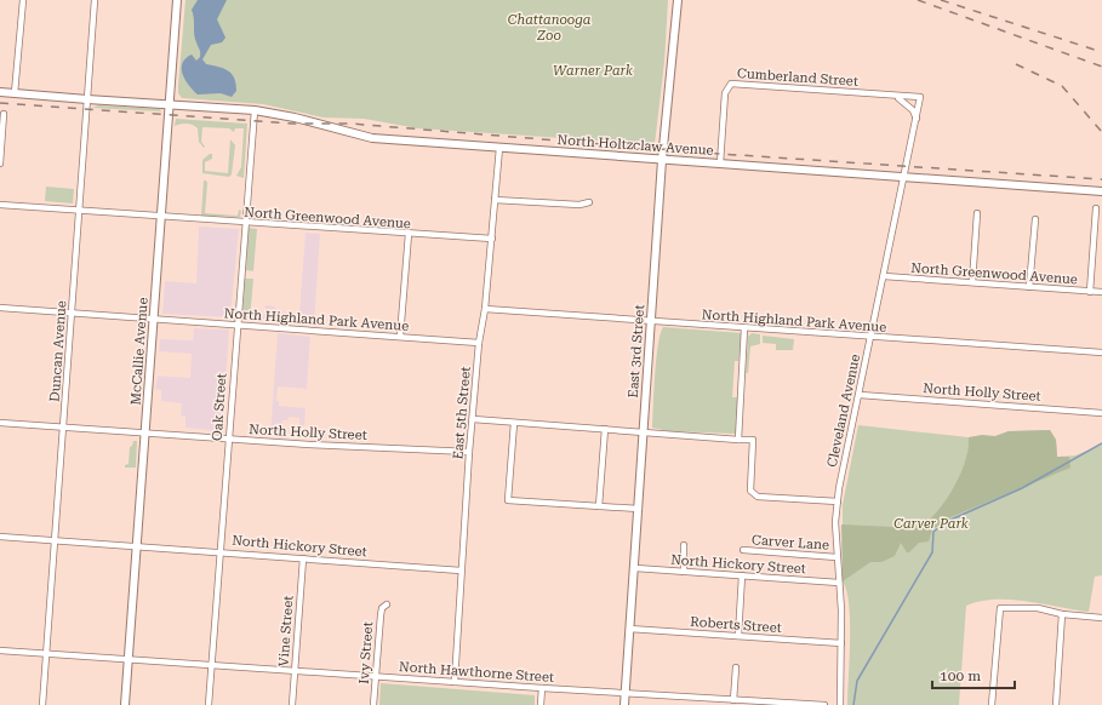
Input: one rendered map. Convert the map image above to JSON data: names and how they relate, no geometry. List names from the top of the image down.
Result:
{
  "streets": {
    "main road": ["North Holtzclaw Avenue", "McCallie Avenue", "East 3rd Street"],
    "street": [
      "Cumberland Street",
      "North Greenwood Avenue",
      "North Highland Park Avenue",
      "Duncan Avenue",
      "North Holly Street",
      "Oak Street",
      "Cleveland Avenue",
      "East 5th Street",
      "Carver Lane",
      "North Hickory Street",
      "Roberts Street",
      "Vine Street",
      "Ivy Street",
      "North Hawthorne Street"
    ]
  },
  "crossings": [
    ["Cumberland Street", "North Holtzclaw Avenue"],
    ["Cumberland Street", "Cleveland Avenue"],
    ["North Holtzclaw Avenue", "Duncan Avenue"],
    ["North Holtzclaw Avenue", "McCallie Avenue"],
    ["North Holtzclaw Avenue", "East 3rd Street"],
    ["North Holtzclaw Avenue", "Oak Street"],
    ["North Holtzclaw Avenue", "Cleveland Avenue"],
    ["North Holtzclaw Avenue", "East 5th Street"],
    ["North Greenwood Avenue", "Duncan Avenue"],
    ["North Greenwood Avenue", "McCallie Avenue"],
    ["North Greenwood Avenue", "Oak Street"],
    ["North Greenwood Avenue", "Cleveland Avenue"],
    ["North Greenwood Avenue", "East 5th Street"],
    ["North Highland Park Avenue", "Duncan Avenue"],
    ["North Highland Park Avenue", "McCallie Avenue"],
    ["North Highland Park Avenue", "East 3rd Street"],
    ["North Highland Park Avenue", "Oak Street"],
    ["North Highland Park Avenue", "Cleveland Avenue"],
    ["North Highland Park Avenue", "East 5th Street"],
    ["Duncan Avenue", "North Holly Street"],
    ["Duncan Avenue", "North Hickory Street"],
    ["Duncan Avenue", "North Hawthorne Street"],
    ["McCallie Avenue", "North Holly Street"],
    ["McCallie Avenue", "North Hickory Street"],
    ["McCallie Avenue", "North Hawthorne Street"],
    ["East 3rd Street", "North Hickory Street"],
    ["East 3rd Street", "Roberts Street"],
    ["East 3rd Street", "North Hawthorne Street"],
    ["North Holly Street", "Oak Street"],
    ["North Holly Street", "Cleveland Avenue"],
    ["North Holly Street", "East 5th Street"],
    ["Oak Street", "North Hickory Street"],
    ["Oak Street", "North Hawthorne Street"],
    ["Cleveland Avenue", "Carver Lane"],
    ["Cleveland Avenue", "North Hickory Street"],
    ["Cleveland Avenue", "Roberts Street"],
    ["East 5th Street", "North Hickory Street"],
    ["East 5th Street", "North Hawthorne Street"],
    ["North Hickory Street", "Vine Street"],
    ["Vine Street", "North Hawthorne Street"],
    ["Ivy Street", "North Hawthorne Street"]
  ],
  "parks": ["Chattanooga Zoo", "Warner Park", "Carver Park"],
  "scale_bar": "100 m"
}
